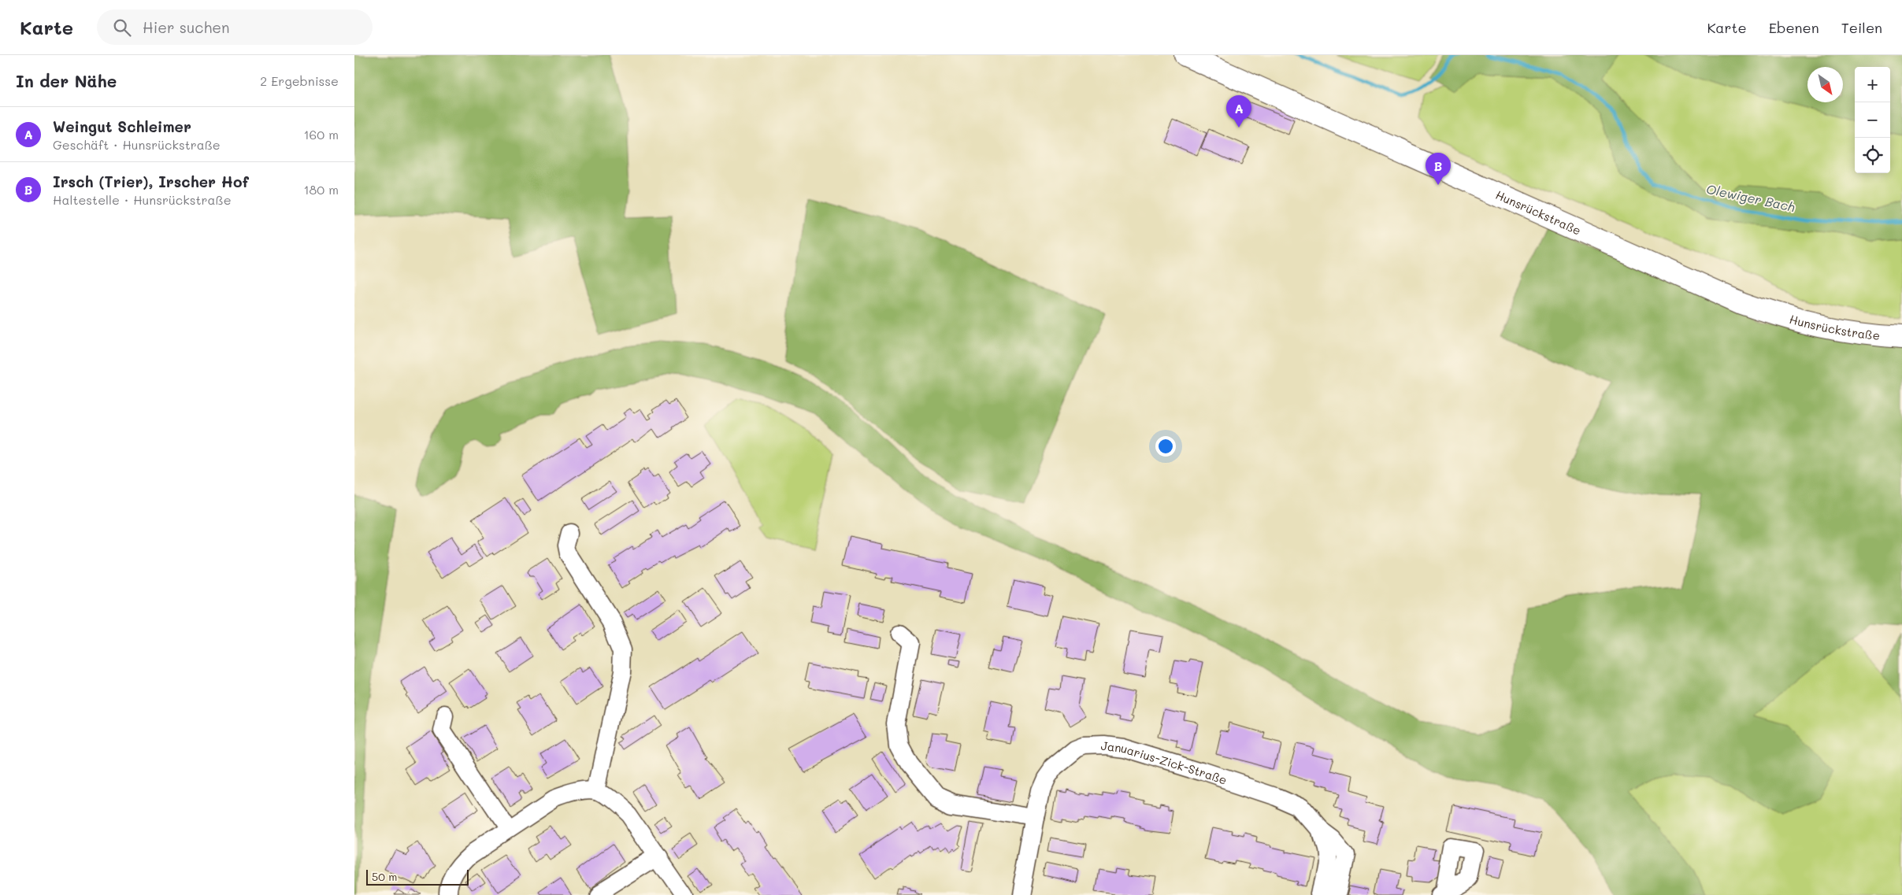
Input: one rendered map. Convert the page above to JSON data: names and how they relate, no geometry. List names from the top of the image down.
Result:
{
  "streets": {
    "main road": ["Hunsrückstraße"],
    "street": ["Januarius-Zick-Straße"]
  },
  "water": ["Olewiger Bach"],
  "scale_bar": "50 m",
  "north": "bottom right",
  "page": {
    "header": "Karte",
    "search": "Hier suchen",
    "nav": ["Karte", "Ebenen", "Teilen"],
    "heading": ["In der Nähe", "2 Ergebnisse"],
    "map_buttons": ["+", "−"],
    "pins": ["A", "B"],
    "list": [
      {
        "mark": "A",
        "name": "Weingut Schleimer",
        "note": "Geschäft · Hunsrückstraße",
        "value": "160 m"
      },
      {
        "mark": "B",
        "name": "Irsch (Trier), Irscher Hof",
        "note": "Haltestelle · Hunsrückstraße",
        "value": "180 m"
      }
    ],
    "scale": "50 m"
  }
}
